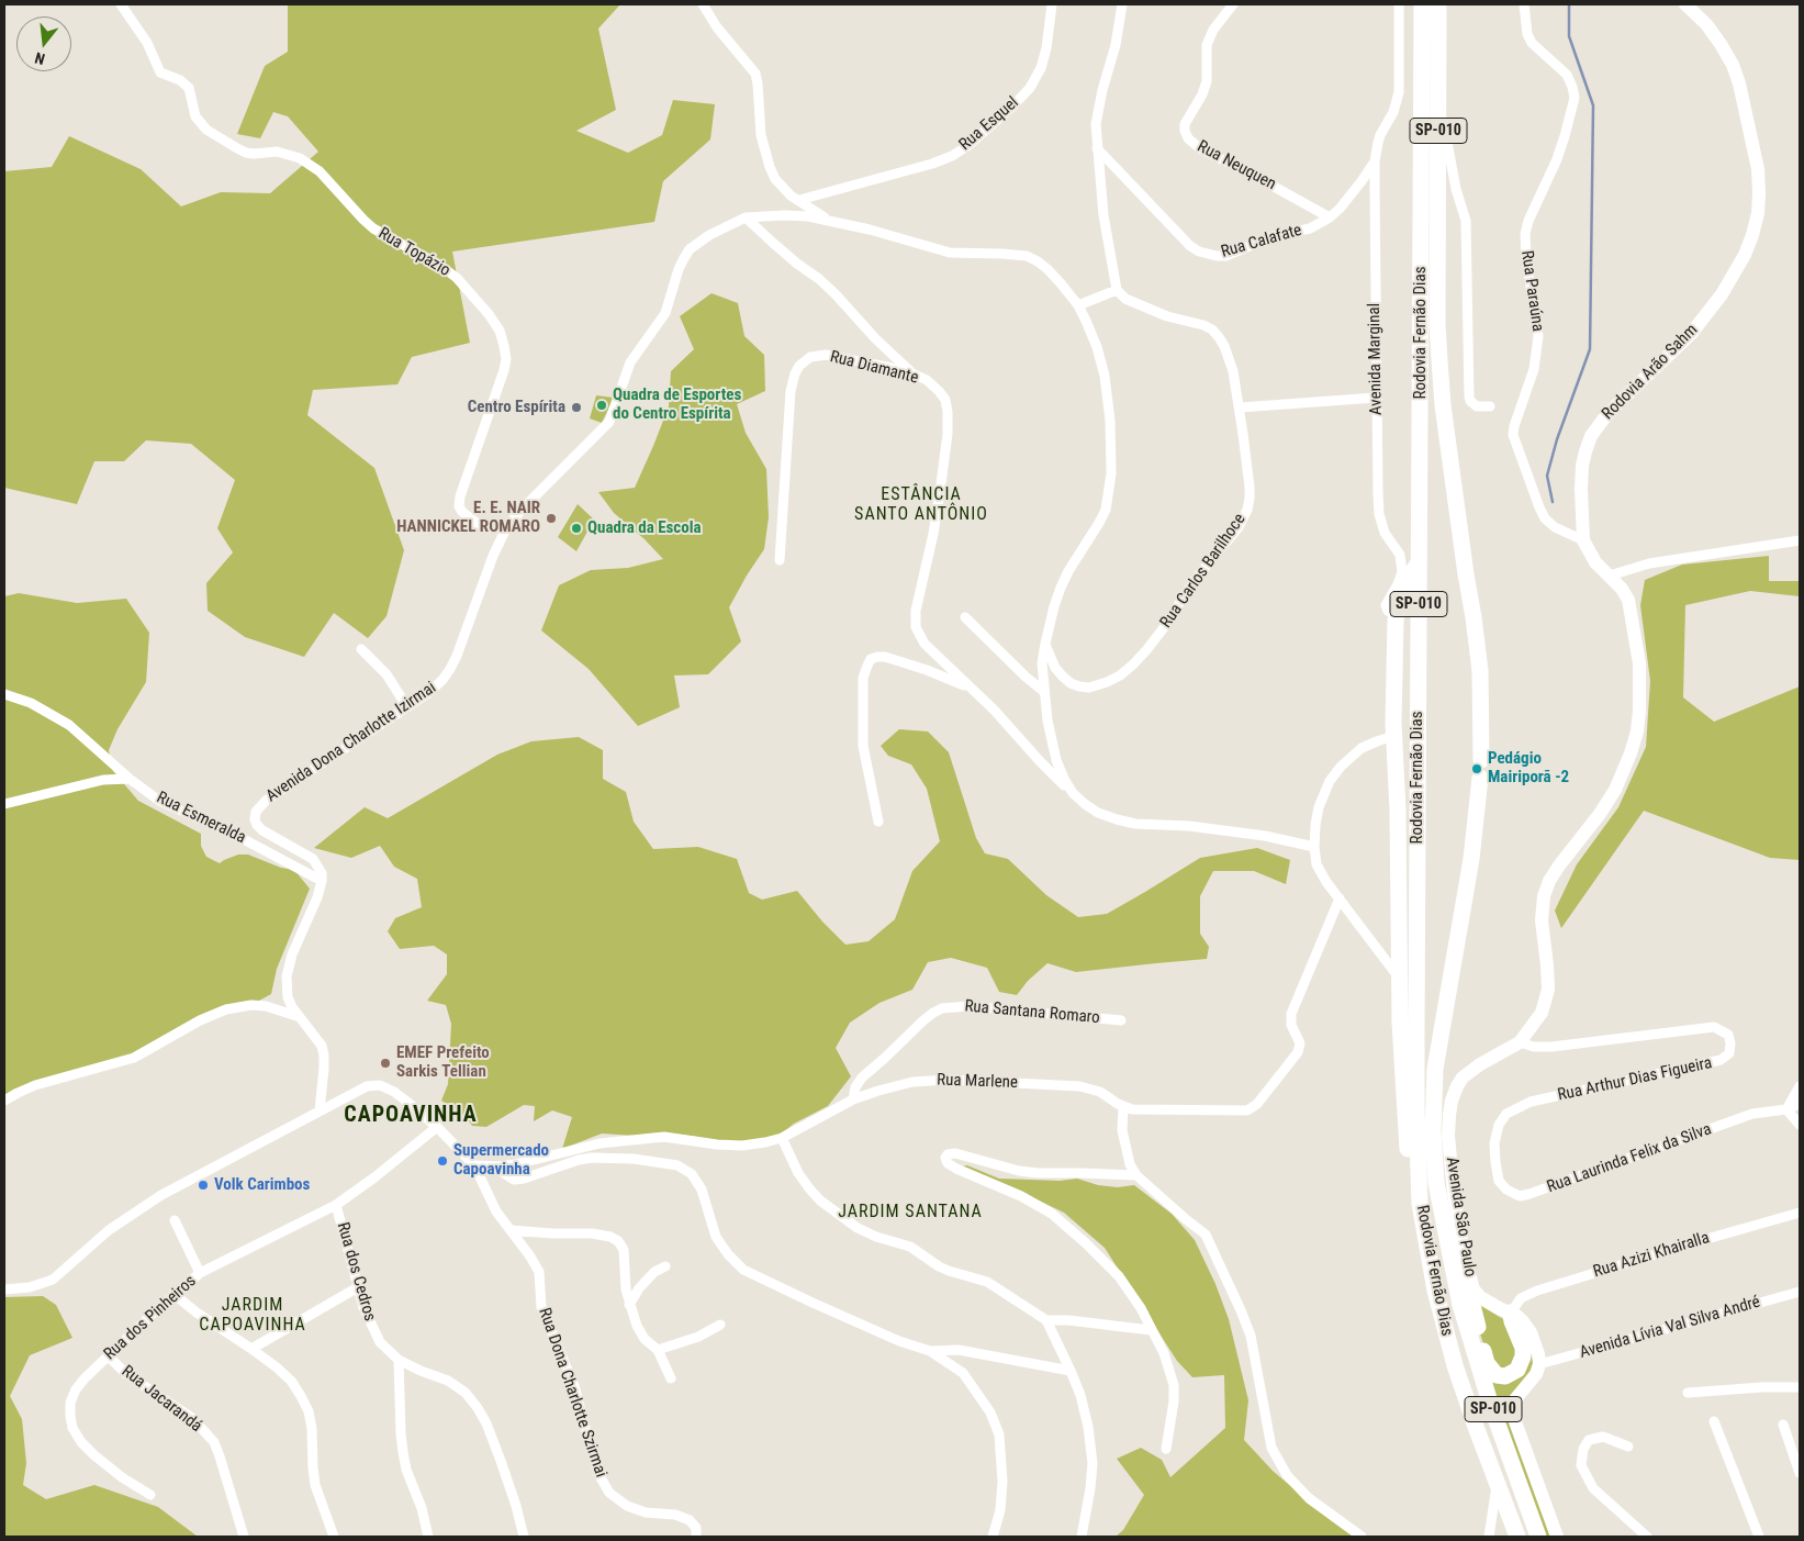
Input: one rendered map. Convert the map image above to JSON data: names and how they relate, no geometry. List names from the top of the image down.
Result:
{
  "streets": {
    "highway": ["SP-010", "Rodovia Fernão Dias"],
    "street": [
      "Rua Esquel",
      "Rua Neuquen",
      "Rua Calafate",
      "Rua Topázio",
      "Rua Paraúna",
      "Avenida Marginal",
      "Rua Diamante",
      "Rodovia Arão Sahm",
      "Rua Carlos Barilhoce",
      "Avenida Dona Charlotte Izirmai",
      "Rua Esmeralda",
      "Rua Santana Romaro",
      "Rua Arthur Dias Figueira",
      "Rua Marlene",
      "Rua Laurinda Felix da Silva",
      "Avenida São Paulo",
      "Rua Azizi Khairalla",
      "Rua dos Cedros",
      "Rua dos Pinheiros",
      "Avenida Lívia Val Silva André",
      "Rua Dona Charlotte Szirmai",
      "Rua Jacarandá"
    ]
  },
  "crossings": [
    ["Rua Neuquen", "Rua Calafate"],
    ["Rua Calafate", "Avenida Marginal"],
    ["Rua Topázio", "Avenida Dona Charlotte Izirmai"],
    ["Rua Paraúna", "Rodovia Arão Sahm"],
    ["Rua Diamante", "Avenida Dona Charlotte Izirmai"],
    ["Rodovia Arão Sahm", "Avenida São Paulo"],
    ["Rua Carlos Barilhoce", "Avenida Dona Charlotte Izirmai"],
    ["Avenida Dona Charlotte Izirmai", "Rua Esmeralda"],
    ["Rua Santana Romaro", "Rua Marlene"],
    ["Rua Arthur Dias Figueira", "Rua Laurinda Felix da Silva"],
    ["Rua Arthur Dias Figueira", "Avenida São Paulo"],
    ["Rua Marlene", "Rua Dona Charlotte Szirmai"],
    ["Avenida São Paulo", "Rua Azizi Khairalla"],
    ["Avenida São Paulo", "Avenida Lívia Val Silva André"],
    ["Rua dos Cedros", "Rua dos Pinheiros"],
    ["Rua dos Pinheiros", "Rua Dona Charlotte Szirmai"],
    ["Rua dos Pinheiros", "Rua Jacarandá"]
  ],
  "districts": [
    "ESTÂNCIA SANTO ANTÔNIO",
    "CAPOAVINHA",
    "JARDIM SANTANA",
    "JARDIM CAPOAVINHA"
  ],
  "places": [
    "Quadra de Esportes do Centro Espírita",
    "Centro Espírita",
    "E. E. NAIR HANNICKEL ROMARO",
    "Quadra da Escola",
    "Pedágio Mairiporã -2",
    "EMEF Prefeito Sarkis Tellian",
    "Supermercado Capoavinha",
    "Volk Carimbos"
  ],
  "north": "bottom"
}
